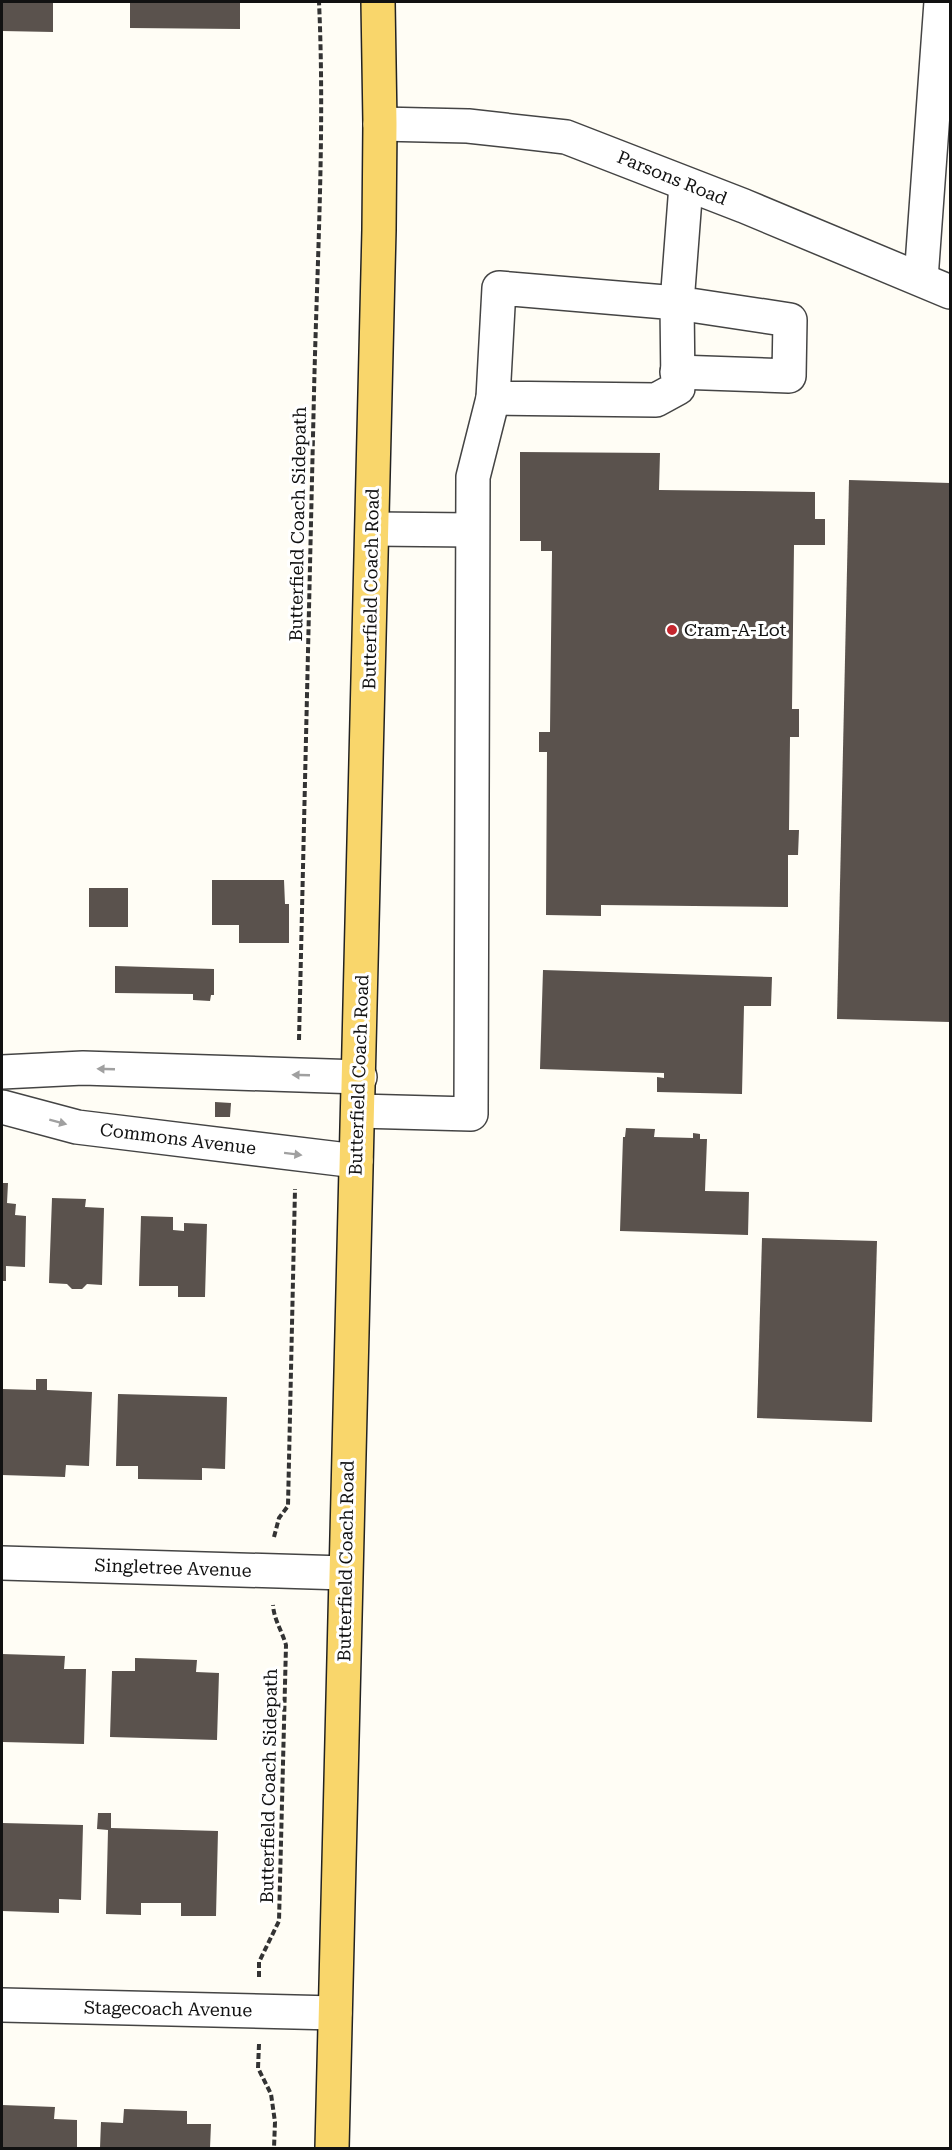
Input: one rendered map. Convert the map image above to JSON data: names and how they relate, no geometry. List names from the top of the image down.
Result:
{
  "streets": {
    "main road": ["Butterfield Coach Road"],
    "street": [
      "Parsons Road",
      "Commons Avenue",
      "Singletree Avenue",
      "Stagecoach Avenue"
    ],
    "path": ["Butterfield Coach Sidepath"]
  },
  "crossings": [
    ["Parsons Road", "Butterfield Coach Road"],
    ["Butterfield Coach Road", "Commons Avenue"],
    ["Butterfield Coach Road", "Singletree Avenue"],
    ["Butterfield Coach Road", "Stagecoach Avenue"]
  ],
  "places": ["Cram-A-Lot"]
}
